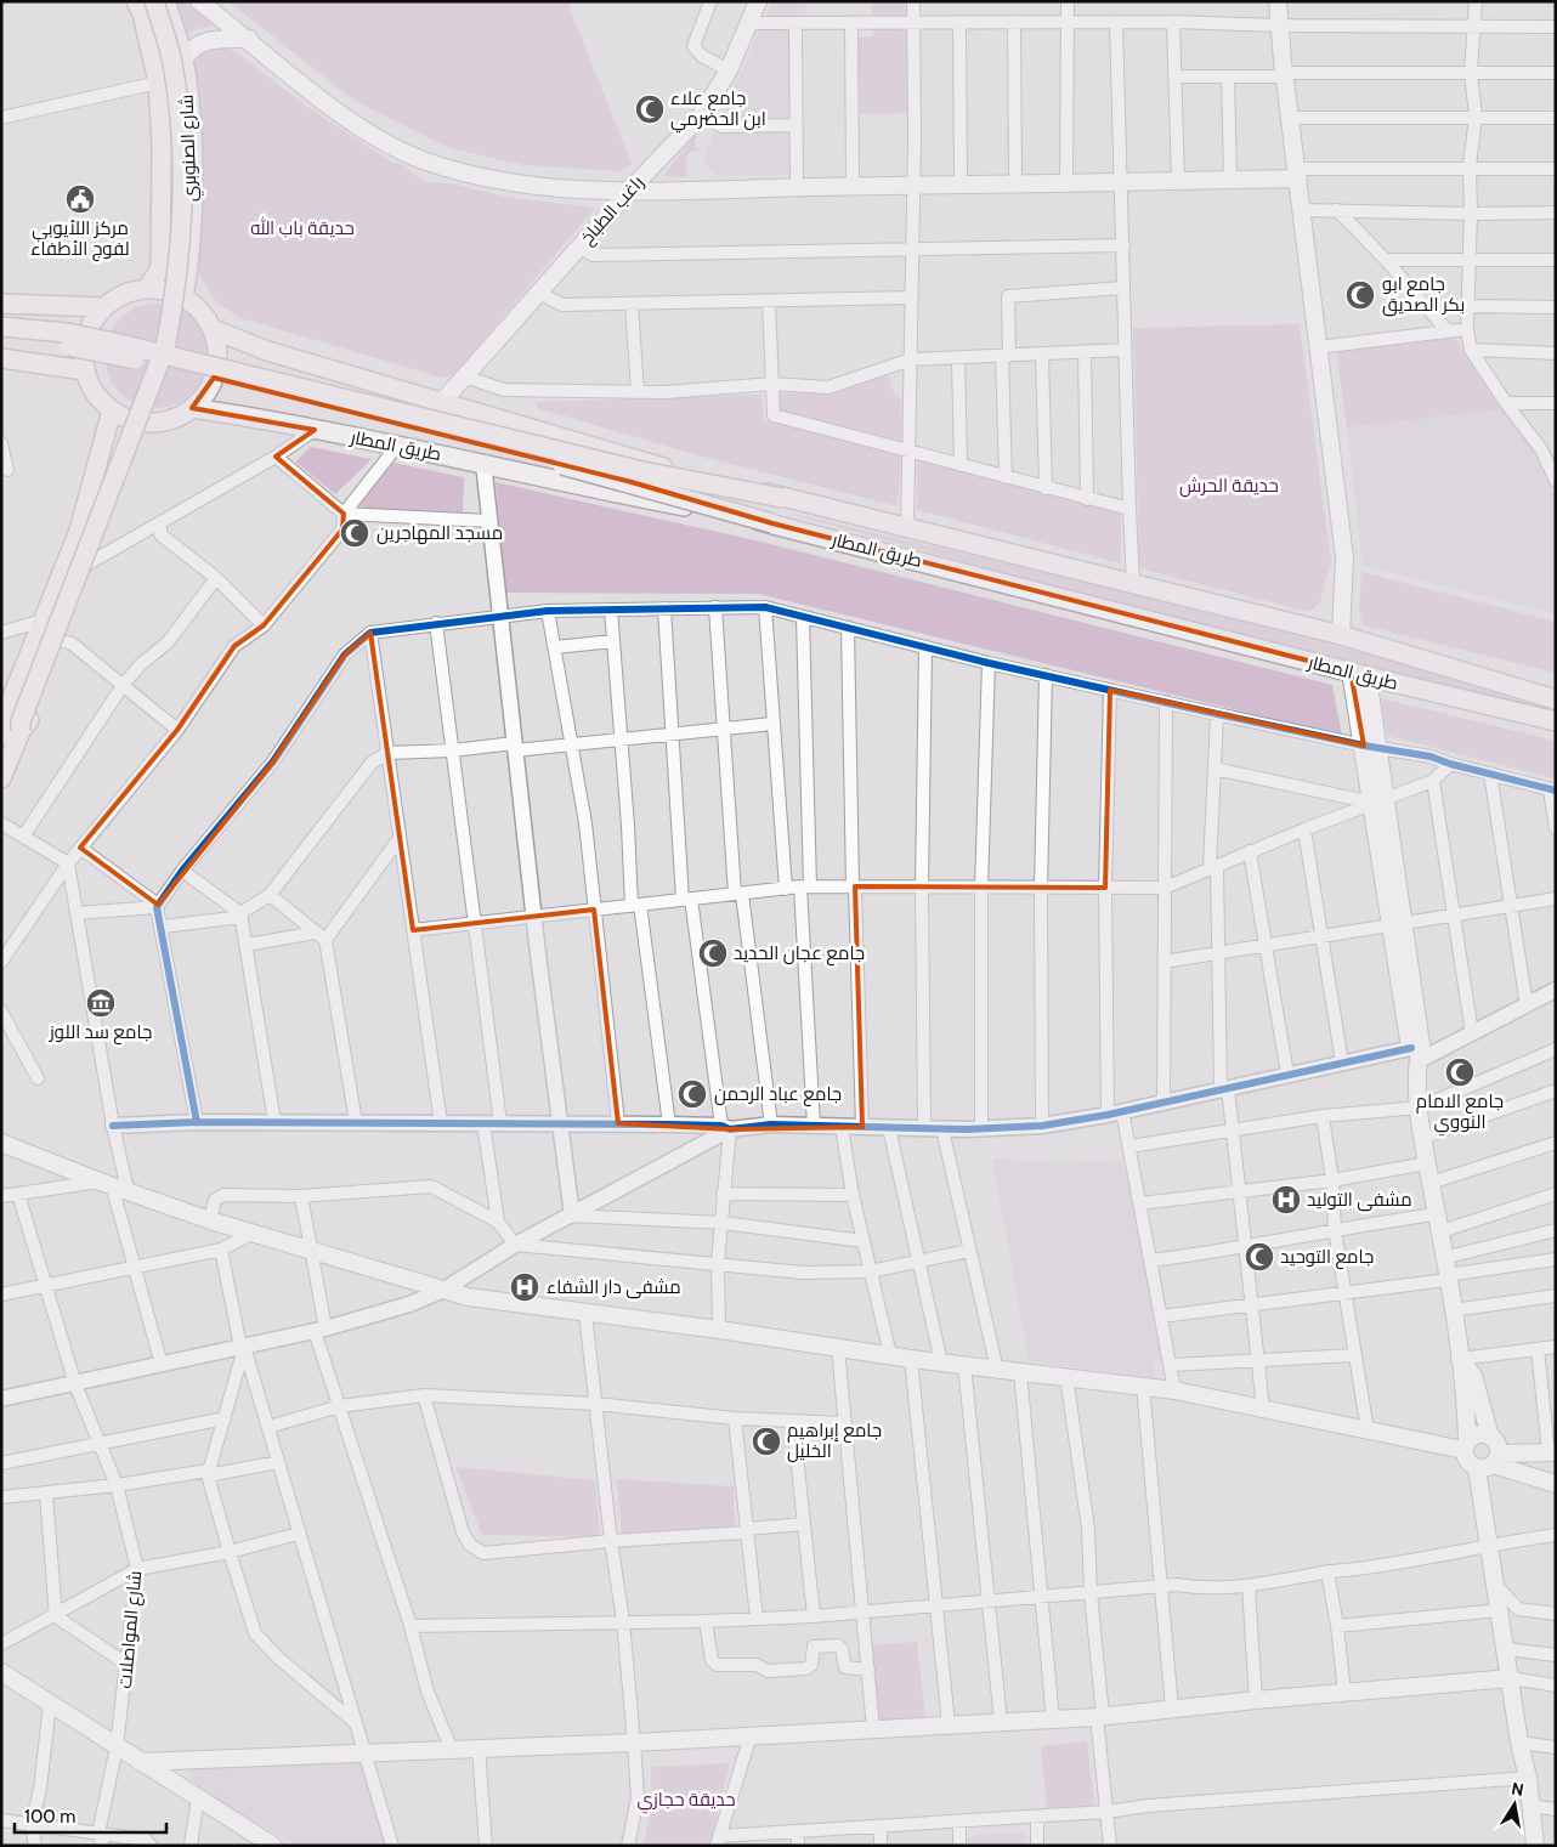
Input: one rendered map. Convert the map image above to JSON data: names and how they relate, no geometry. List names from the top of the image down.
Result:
{
  "streets": {
    "main road": ["شارع الصنوبري", "راغب الطباخ", "طريق المطار"],
    "street": ["شارع المواصلات"]
  },
  "crossings": [
    ["شارع الصنوبري", "طريق المطار"],
    ["راغب الطباخ", "طريق المطار"]
  ],
  "parks": ["حديقة باب الله", "حديقة الحرش", "حديقة حجازي"],
  "places": {
    "mosque": [
      "جامع علاء ابن الحضرمي",
      "جامع ابو بكر الصديق",
      "مسجد المهاجرين",
      "جامع عجان الحديد",
      "جامع الامام النووي",
      "جامع عباد الرحمن",
      "جامع التوحيد",
      "جامع إبراهيم الخليل"
    ],
    "public building": ["مركز اللأيوبي لفوج الأطفاء"],
    "museum": ["جامع سد اللوز"],
    "hospital": ["مشفى التوليد", "مشفى دار الشفاء"]
  },
  "scale_bar": "100 m",
  "north": "top"
}
